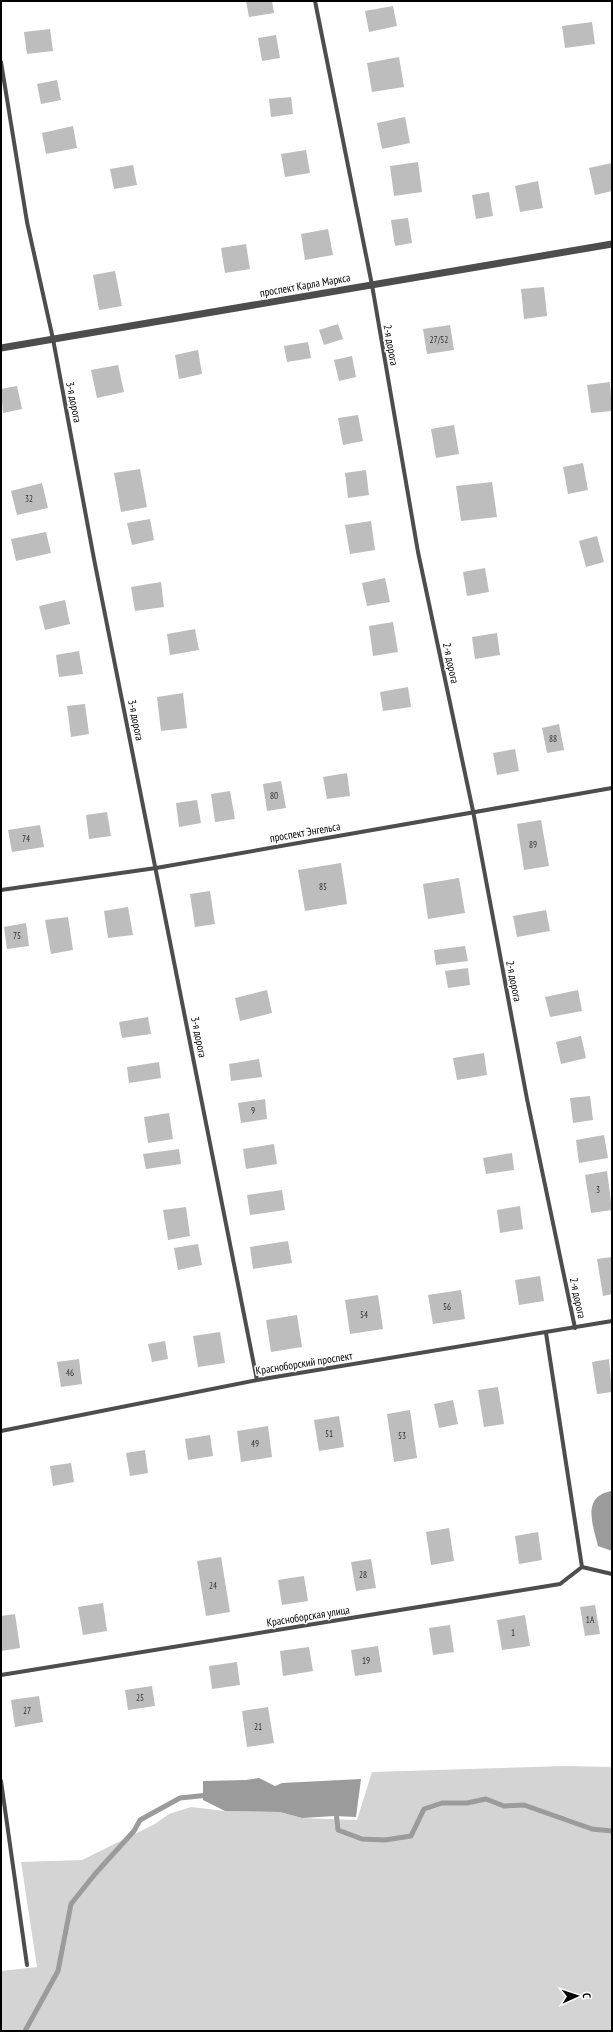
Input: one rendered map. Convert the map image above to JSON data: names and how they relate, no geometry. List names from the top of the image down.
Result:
{
  "streets": {
    "street": [
      "проспект Карла Маркса",
      "2-я дорога",
      "3-я дорога",
      "проспект Энгельса",
      "Красноборский проспект",
      "Красноборская улица"
    ]
  },
  "crossings": [
    ["проспект Карла Маркса", "2-я дорога"],
    ["проспект Карла Маркса", "3-я дорога"],
    ["2-я дорога", "проспект Энгельса"],
    ["2-я дорога", "Красноборский проспект"],
    ["3-я дорога", "проспект Энгельса"],
    ["3-я дорога", "Красноборский проспект"]
  ],
  "house_numbers": [
    "27/52",
    "32",
    "88",
    "80",
    "74",
    "89",
    "85",
    "75",
    "9",
    "3",
    "56",
    "54",
    "46",
    "51",
    "53",
    "49",
    "28",
    "24",
    "1А",
    "1",
    "19",
    "25",
    "27",
    "21"
  ],
  "north": "right"
}
